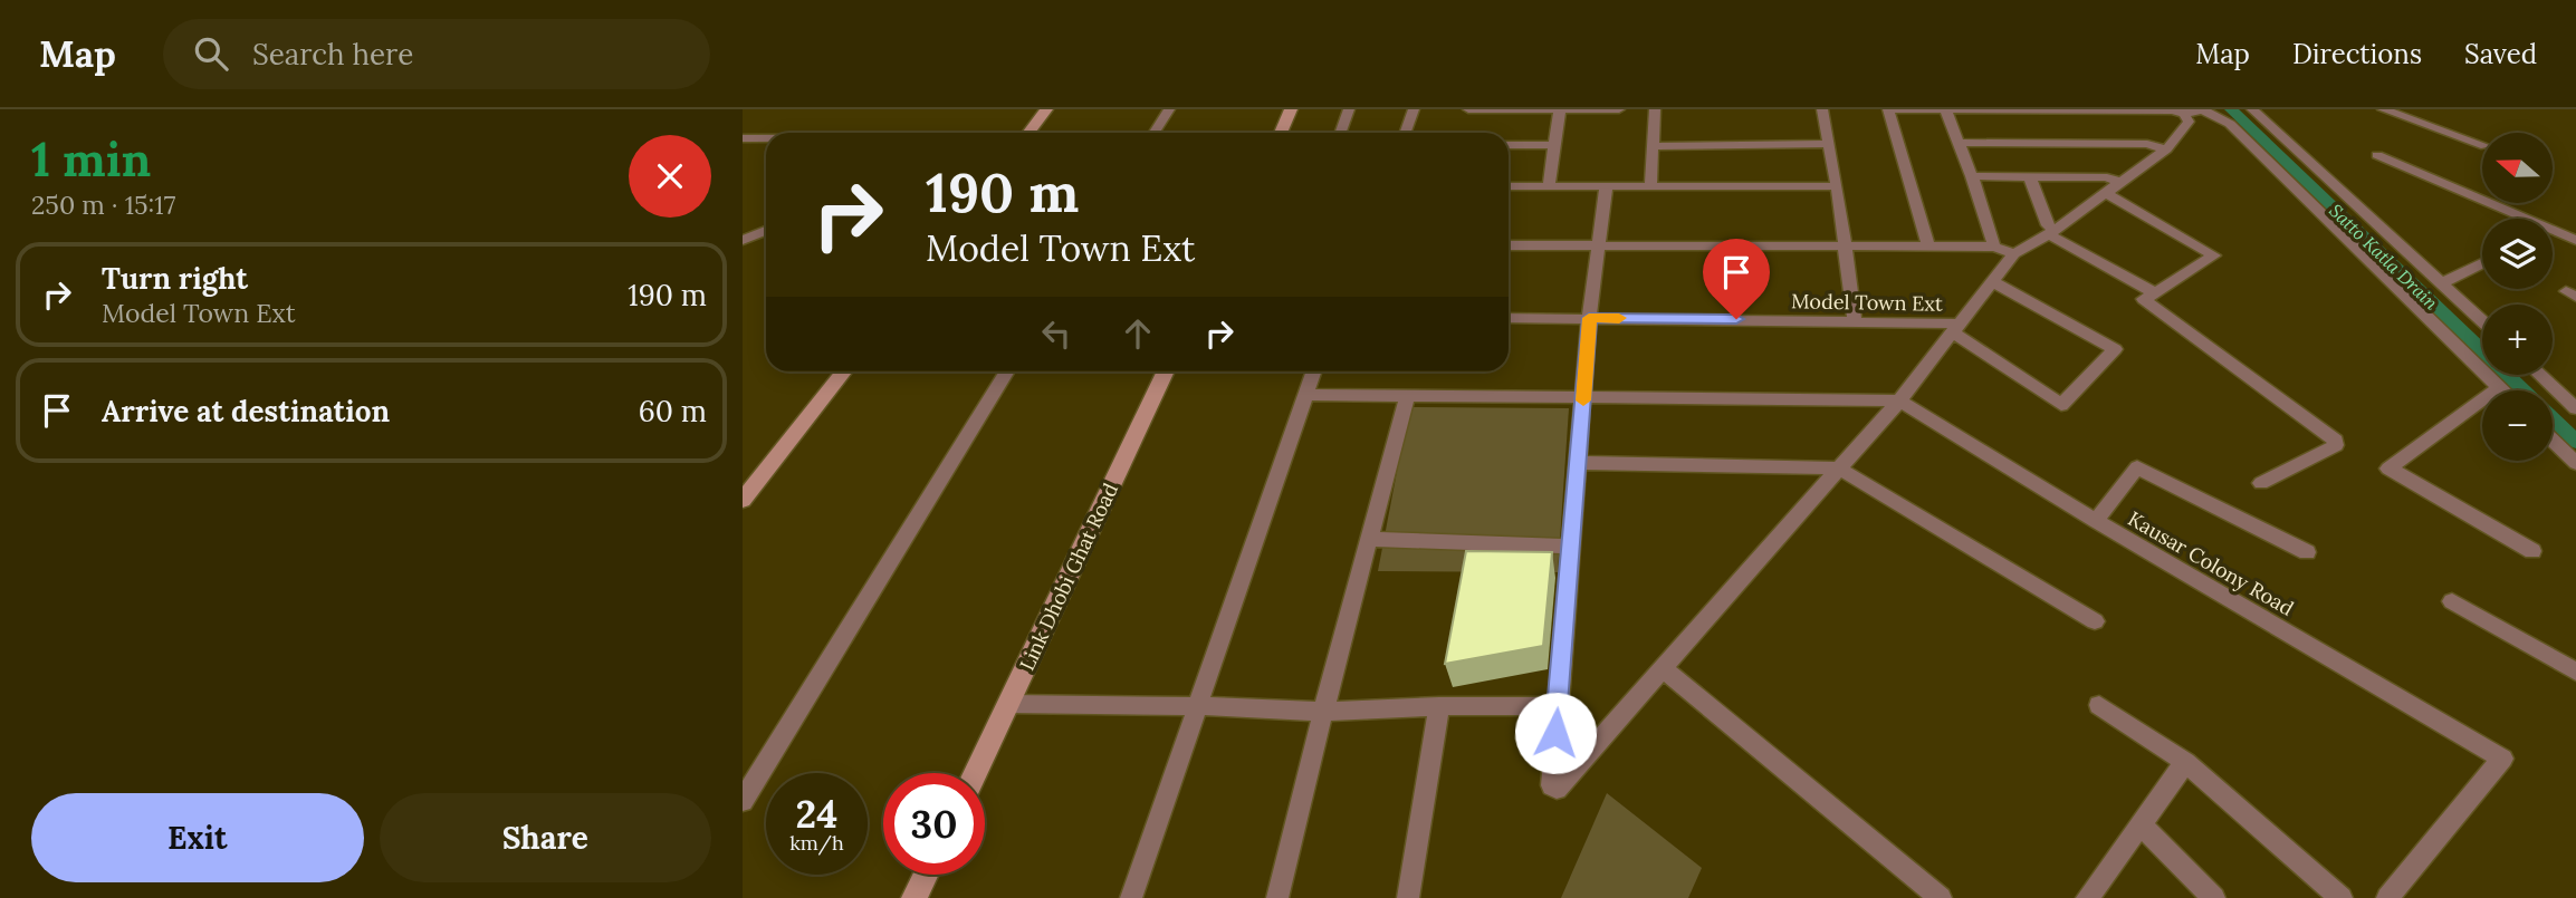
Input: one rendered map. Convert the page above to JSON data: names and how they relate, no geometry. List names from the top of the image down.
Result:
{
  "streets": {
    "street": ["Model Town Ext", "Kausar Colony Road", "Link Dhobi Ghat Road"]
  },
  "water": ["Satto Katla Drain"],
  "north": "left",
  "page": {
    "header": "Map",
    "search": "Search here",
    "nav": ["Map", "Directions", "Saved"],
    "heading": ["1 min", "250 m · 15:17"],
    "map_buttons": ["+", "−"],
    "turn": ["190 m", "Model Town Ext"],
    "list": [
      {
        "name": "Turn right",
        "note": "Model Town Ext",
        "value": "190 m"
      },
      {
        "name": "Arrive at destination",
        "value": "60 m"
      }
    ],
    "speed": "24 km/h",
    "limit": "30",
    "buttons": ["Exit", "Share"]
  }
}
